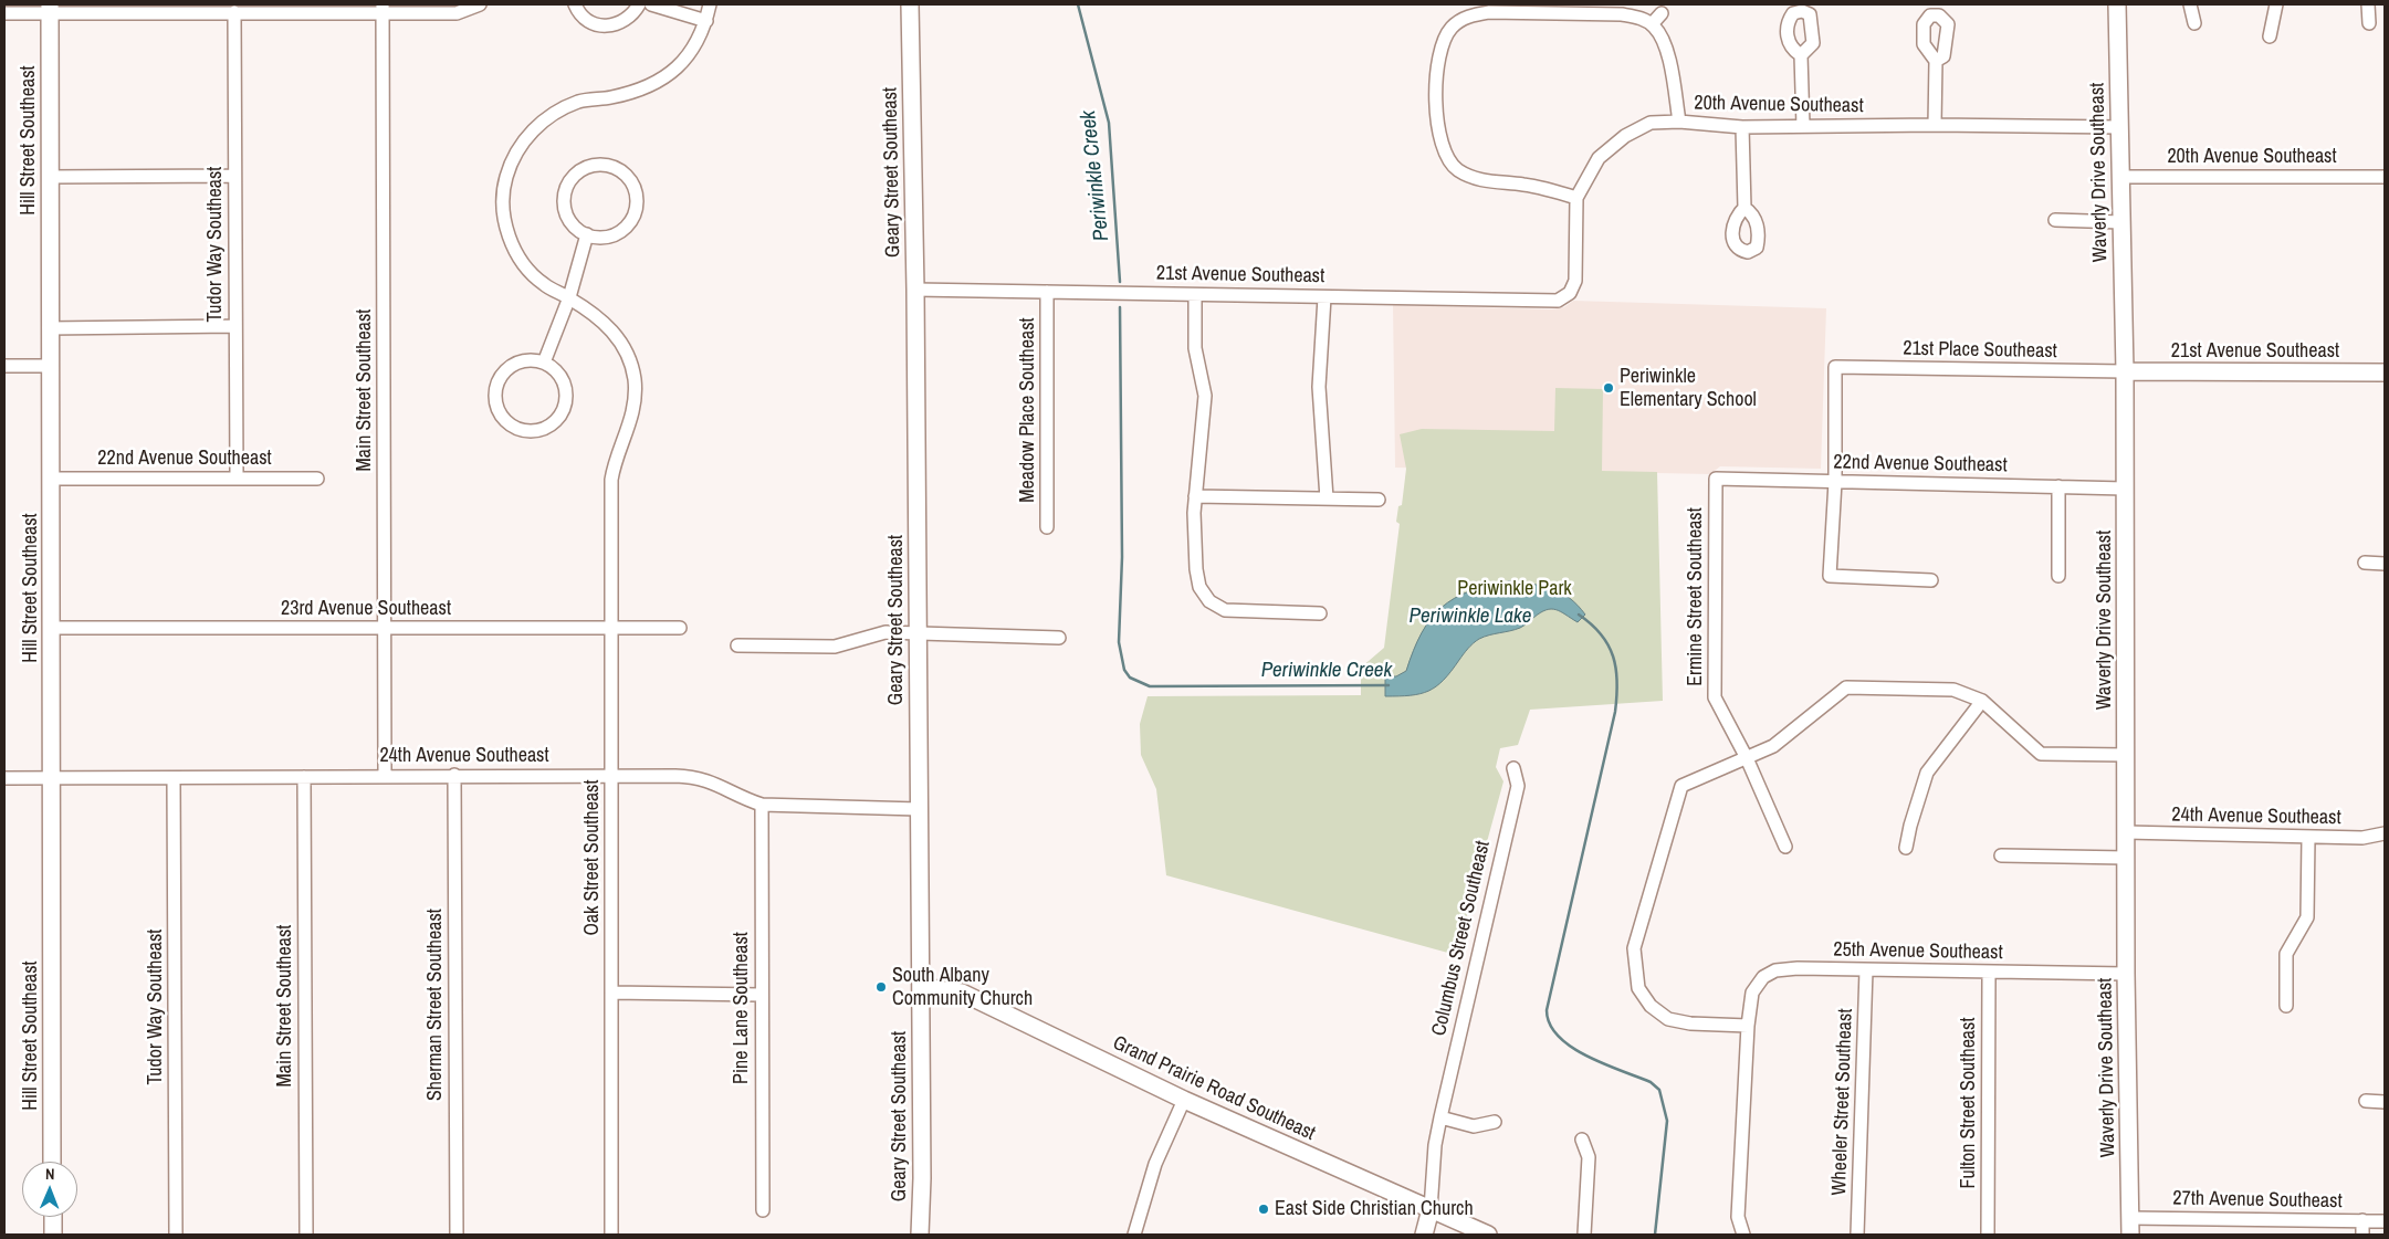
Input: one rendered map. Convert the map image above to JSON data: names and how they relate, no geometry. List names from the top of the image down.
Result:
{
  "streets": {
    "main road": [
      "Hill Street Southeast",
      "Geary Street Southeast",
      "Waverly Drive Southeast",
      "21st Avenue Southeast",
      "Columbus Street Southeast",
      "Grand Prairie Road Southeast"
    ],
    "street": [
      "20th Avenue Southeast",
      "Tudor Way Southeast",
      "21st Place Southeast",
      "Main Street Southeast",
      "Meadow Place Southeast",
      "22nd Avenue Southeast",
      "Ermine Street Southeast",
      "23rd Avenue Southeast",
      "24th Avenue Southeast",
      "Oak Street Southeast",
      "25th Avenue Southeast",
      "Sherman Street Southeast",
      "Pine Lane Southeast",
      "Wheeler Street Southeast",
      "Fulton Street Southeast",
      "27th Avenue Southeast"
    ]
  },
  "crossings": [
    ["20th Avenue Southeast", "Waverly Drive Southeast"],
    ["20th Avenue Southeast", "21st Avenue Southeast"],
    ["Hill Street Southeast", "22nd Avenue Southeast"],
    ["Hill Street Southeast", "23rd Avenue Southeast"],
    ["Hill Street Southeast", "24th Avenue Southeast"],
    ["Geary Street Southeast", "21st Avenue Southeast"],
    ["Geary Street Southeast", "24th Avenue Southeast"],
    ["Geary Street Southeast", "Grand Prairie Road Southeast"],
    ["Waverly Drive Southeast", "21st Avenue Southeast"],
    ["Waverly Drive Southeast", "21st Place Southeast"],
    ["Waverly Drive Southeast", "22nd Avenue Southeast"],
    ["Waverly Drive Southeast", "24th Avenue Southeast"],
    ["Waverly Drive Southeast", "25th Avenue Southeast"],
    ["Waverly Drive Southeast", "27th Avenue Southeast"],
    ["Tudor Way Southeast", "22nd Avenue Southeast"],
    ["Tudor Way Southeast", "24th Avenue Southeast"],
    ["21st Avenue Southeast", "21st Place Southeast"],
    ["21st Avenue Southeast", "Meadow Place Southeast"],
    ["21st Place Southeast", "22nd Avenue Southeast"],
    ["Main Street Southeast", "23rd Avenue Southeast"],
    ["Main Street Southeast", "24th Avenue Southeast"],
    ["22nd Avenue Southeast", "Ermine Street Southeast"],
    ["23rd Avenue Southeast", "Oak Street Southeast"],
    ["24th Avenue Southeast", "Oak Street Southeast"],
    ["24th Avenue Southeast", "Sherman Street Southeast"],
    ["24th Avenue Southeast", "Pine Lane Southeast"],
    ["Columbus Street Southeast", "Grand Prairie Road Southeast"],
    ["25th Avenue Southeast", "Wheeler Street Southeast"],
    ["25th Avenue Southeast", "Fulton Street Southeast"]
  ],
  "water": ["Periwinkle Creek", "Periwinkle Lake"],
  "parks": ["Periwinkle Park"],
  "places": ["Periwinkle Elementary School", "South Albany Community Church", "East Side Christian Church"],
  "north": "top"
}
